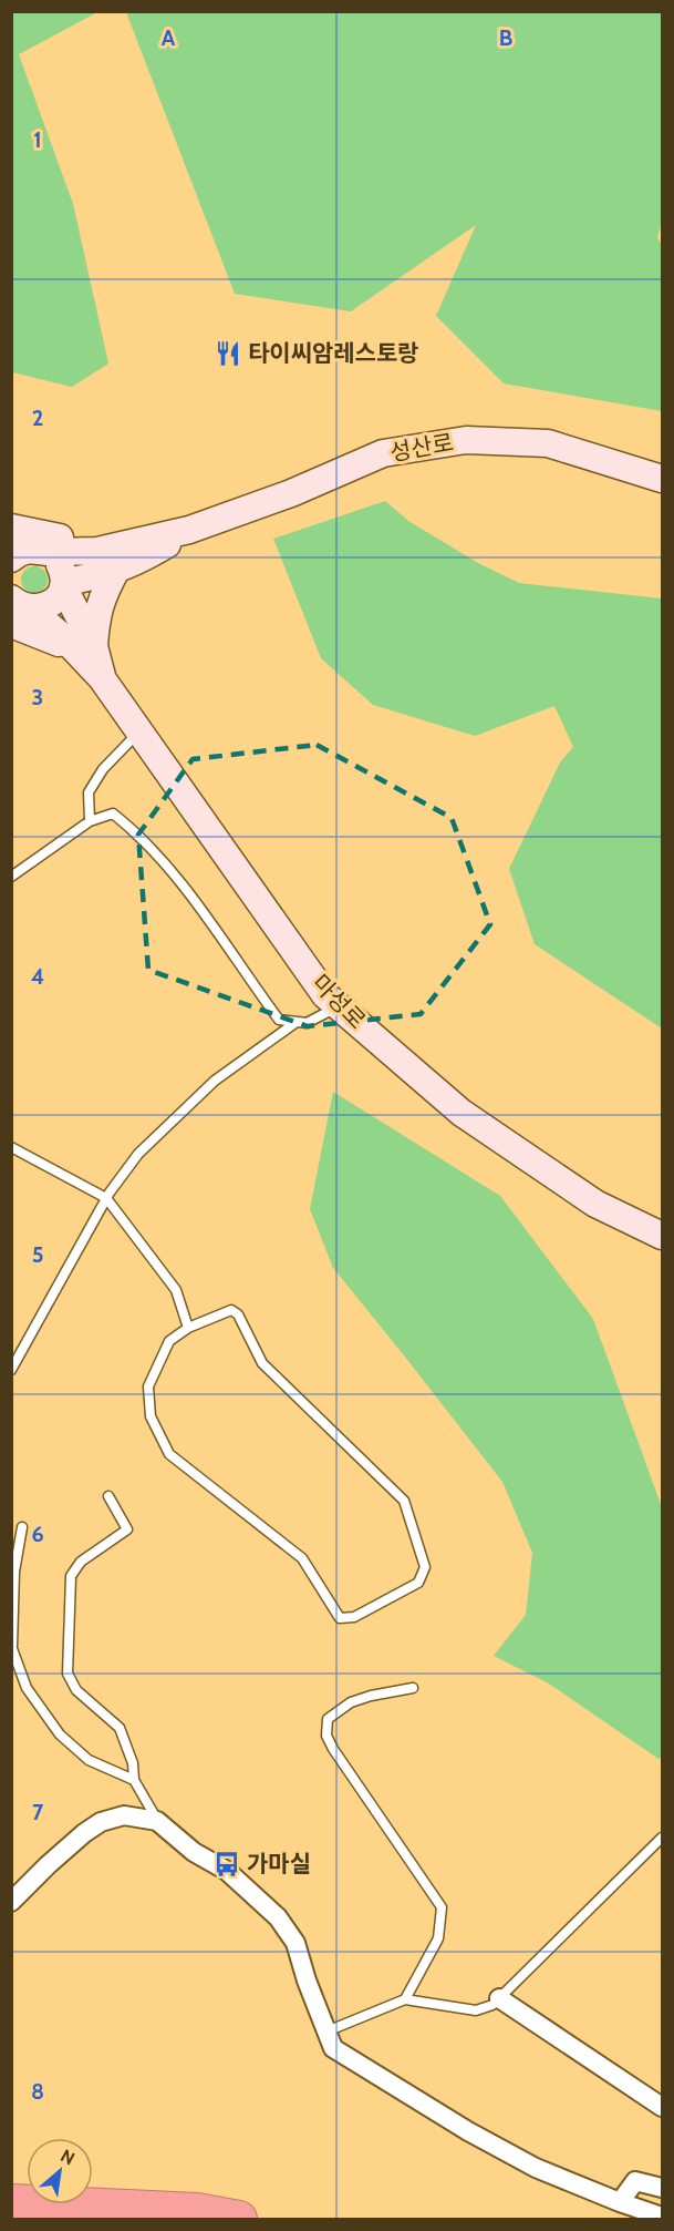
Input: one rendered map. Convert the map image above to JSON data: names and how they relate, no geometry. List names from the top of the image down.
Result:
{
  "streets": {
    "main road": ["성산로", "마성로"]
  },
  "places": {
    "restaurant": ["타이씨암레스토랑"],
    "bus stop": ["가마실"]
  },
  "north": "top right",
  "grid": {
    "columns": ["A", "B"],
    "rows": [
      "1",
      "2",
      "3",
      "4",
      "5",
      "6",
      "7",
      "8"
    ]
  }
}
